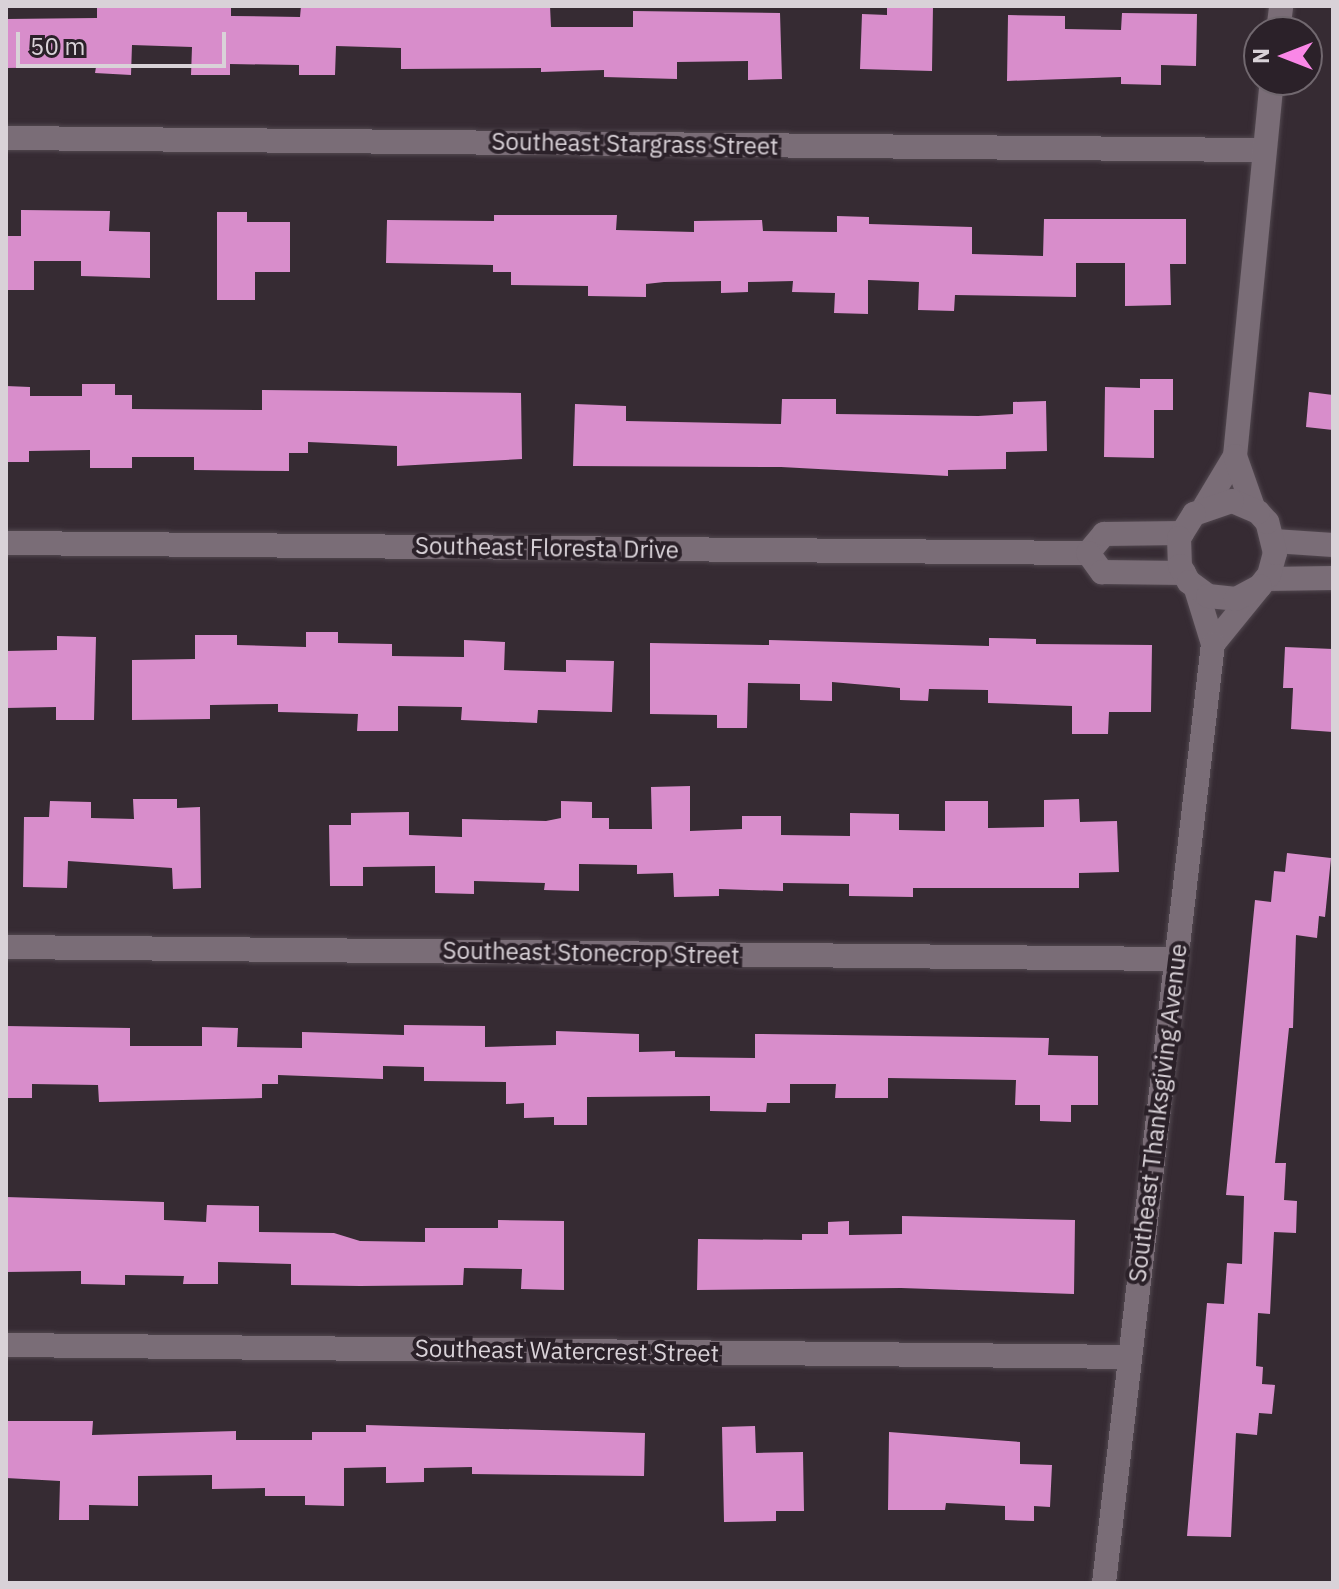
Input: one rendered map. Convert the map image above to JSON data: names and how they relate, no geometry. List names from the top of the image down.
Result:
{
  "streets": {
    "street": [
      "Southeast Stargrass Street",
      "Southeast Floresta Drive",
      "Southeast Stonecrop Street",
      "Southeast Thanksgiving Avenue",
      "Southeast Watercrest Street"
    ]
  },
  "crossings": [
    ["Southeast Stonecrop Street", "Southeast Thanksgiving Avenue"],
    ["Southeast Thanksgiving Avenue", "Southeast Watercrest Street"]
  ],
  "scale_bar": "50 m",
  "north": "left"
}
